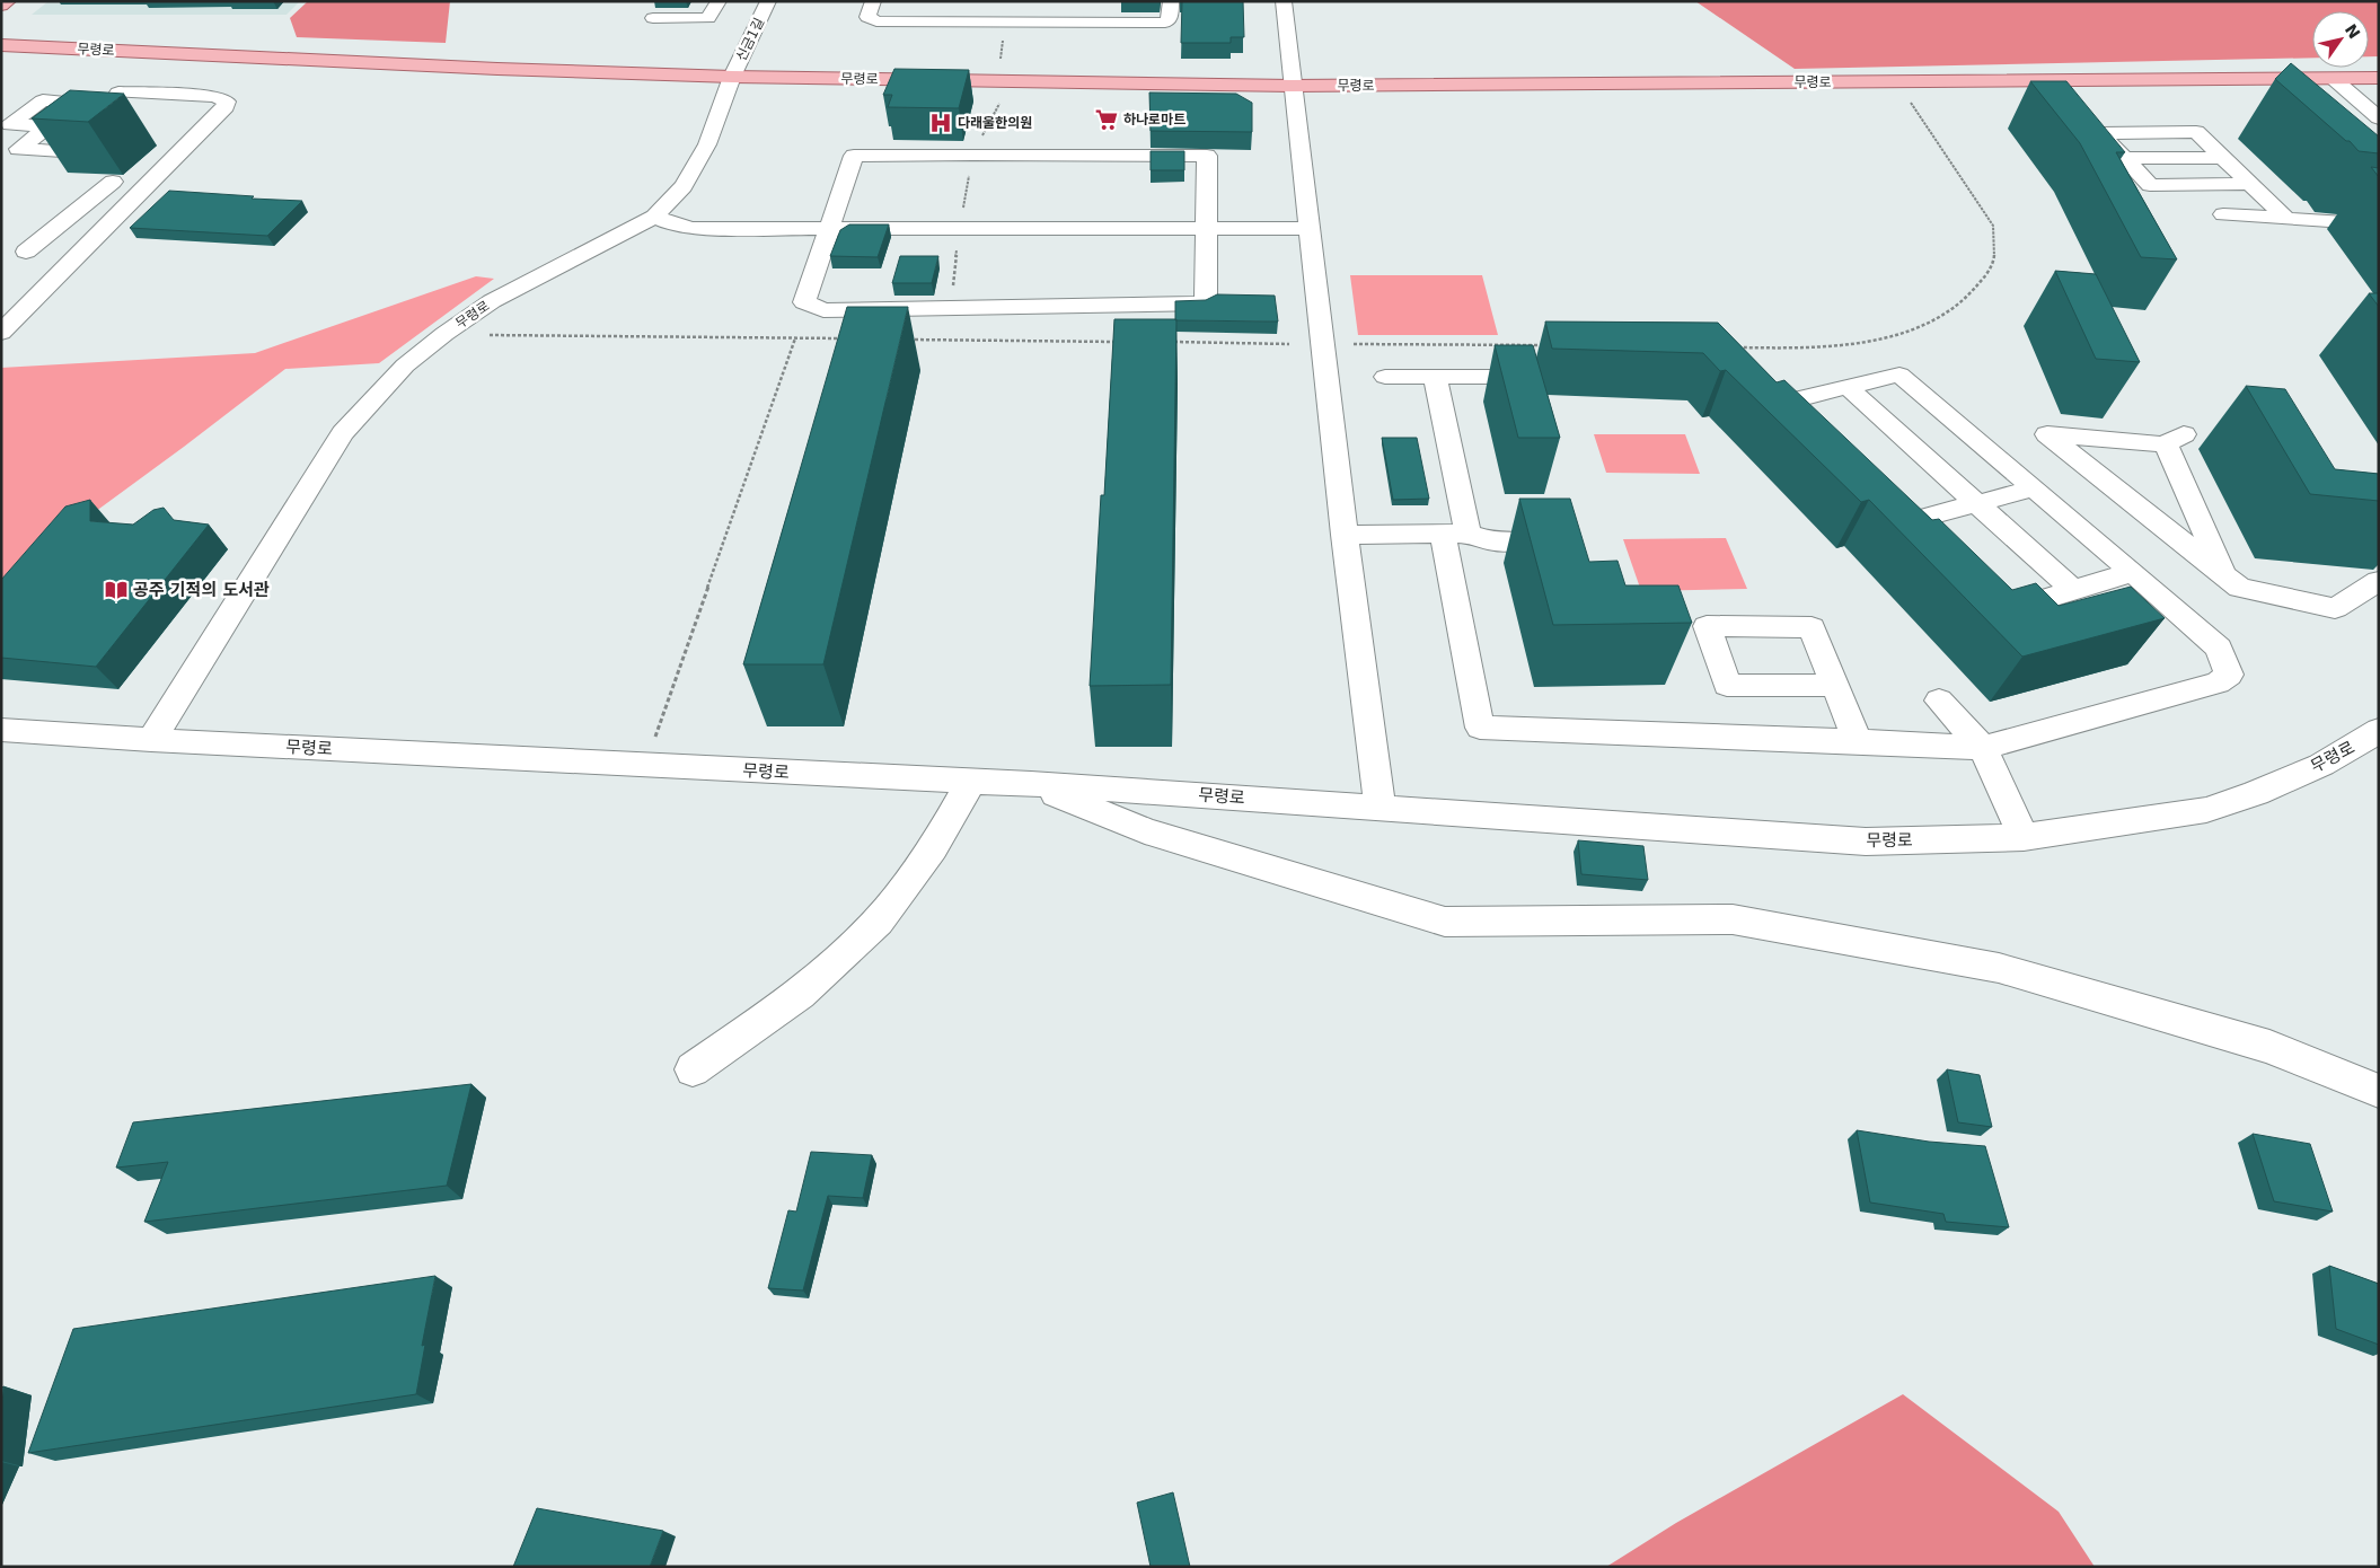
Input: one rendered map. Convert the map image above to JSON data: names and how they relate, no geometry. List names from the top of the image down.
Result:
{
  "streets": {
    "main road": ["무령로"],
    "street": ["신금1길"]
  },
  "crossings": [
    ["신금1길", "무령로"]
  ],
  "places": {
    "supermarket": ["하나로마트"],
    "hospital": ["다래울한의원"],
    "library": ["공주 기적의 도서관"]
  },
  "north": "top right"
}
